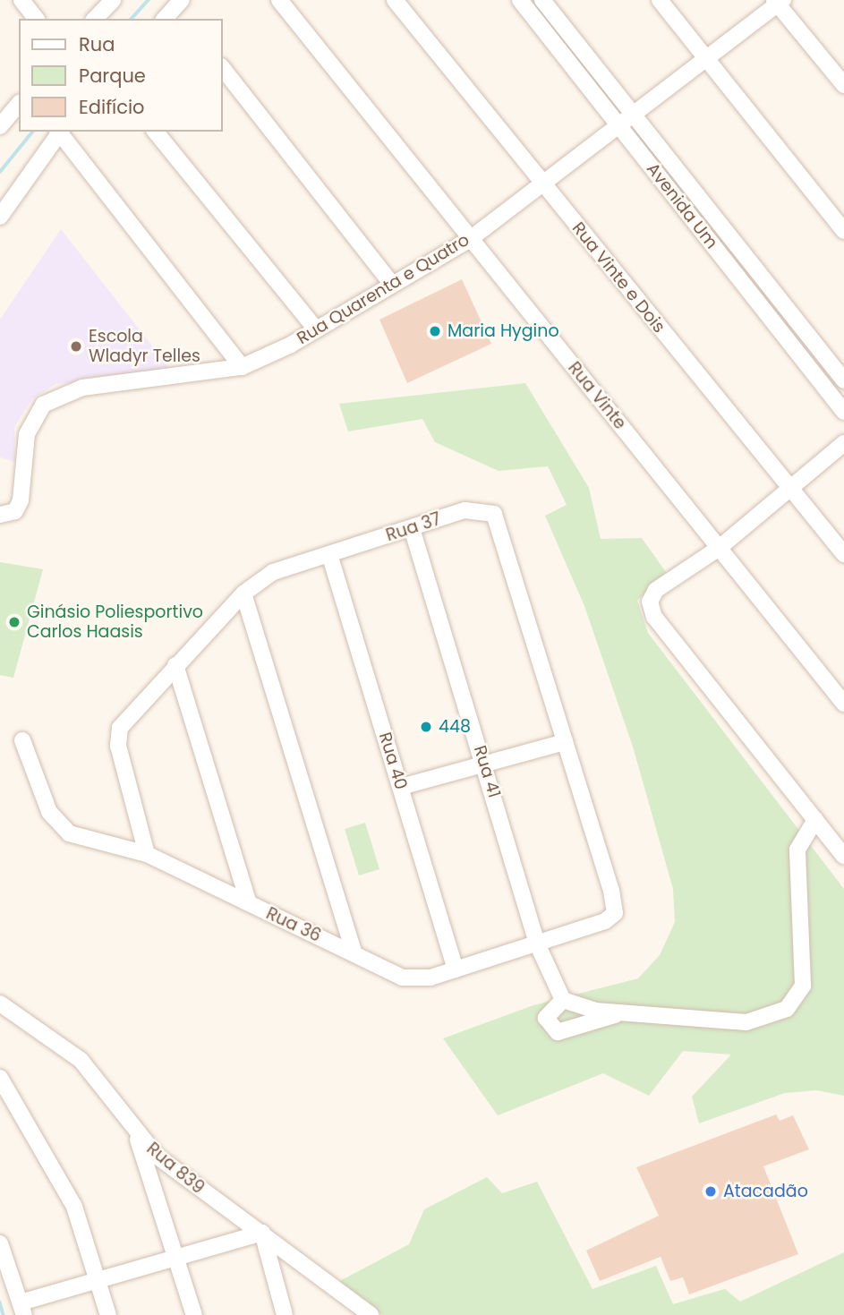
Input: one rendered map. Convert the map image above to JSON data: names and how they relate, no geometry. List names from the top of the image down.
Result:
{
  "streets": {
    "street": [
      "Avenida Um",
      "Rua Vinte e Dois",
      "Rua Quarenta e Quatro",
      "Rua Vinte",
      "Rua 37",
      "Rua 40",
      "Rua 41",
      "Rua 36",
      "Rua 839"
    ]
  },
  "crossings": [
    ["Avenida Um", "Rua Quarenta e Quatro"],
    ["Rua Vinte e Dois", "Rua Quarenta e Quatro"],
    ["Rua Quarenta e Quatro", "Rua Vinte"],
    ["Rua 37", "Rua 40"],
    ["Rua 37", "Rua 41"],
    ["Rua 37", "Rua 36"],
    ["Rua 40", "Rua 36"],
    ["Rua 41", "Rua 36"]
  ],
  "places": [
    "Maria Hygino",
    "Escola Wladyr Telles",
    "Ginásio Poliesportivo Carlos Haasis",
    "448",
    "Atacadão"
  ],
  "legend": ["Rua", "Parque", "Edifício"]
}
